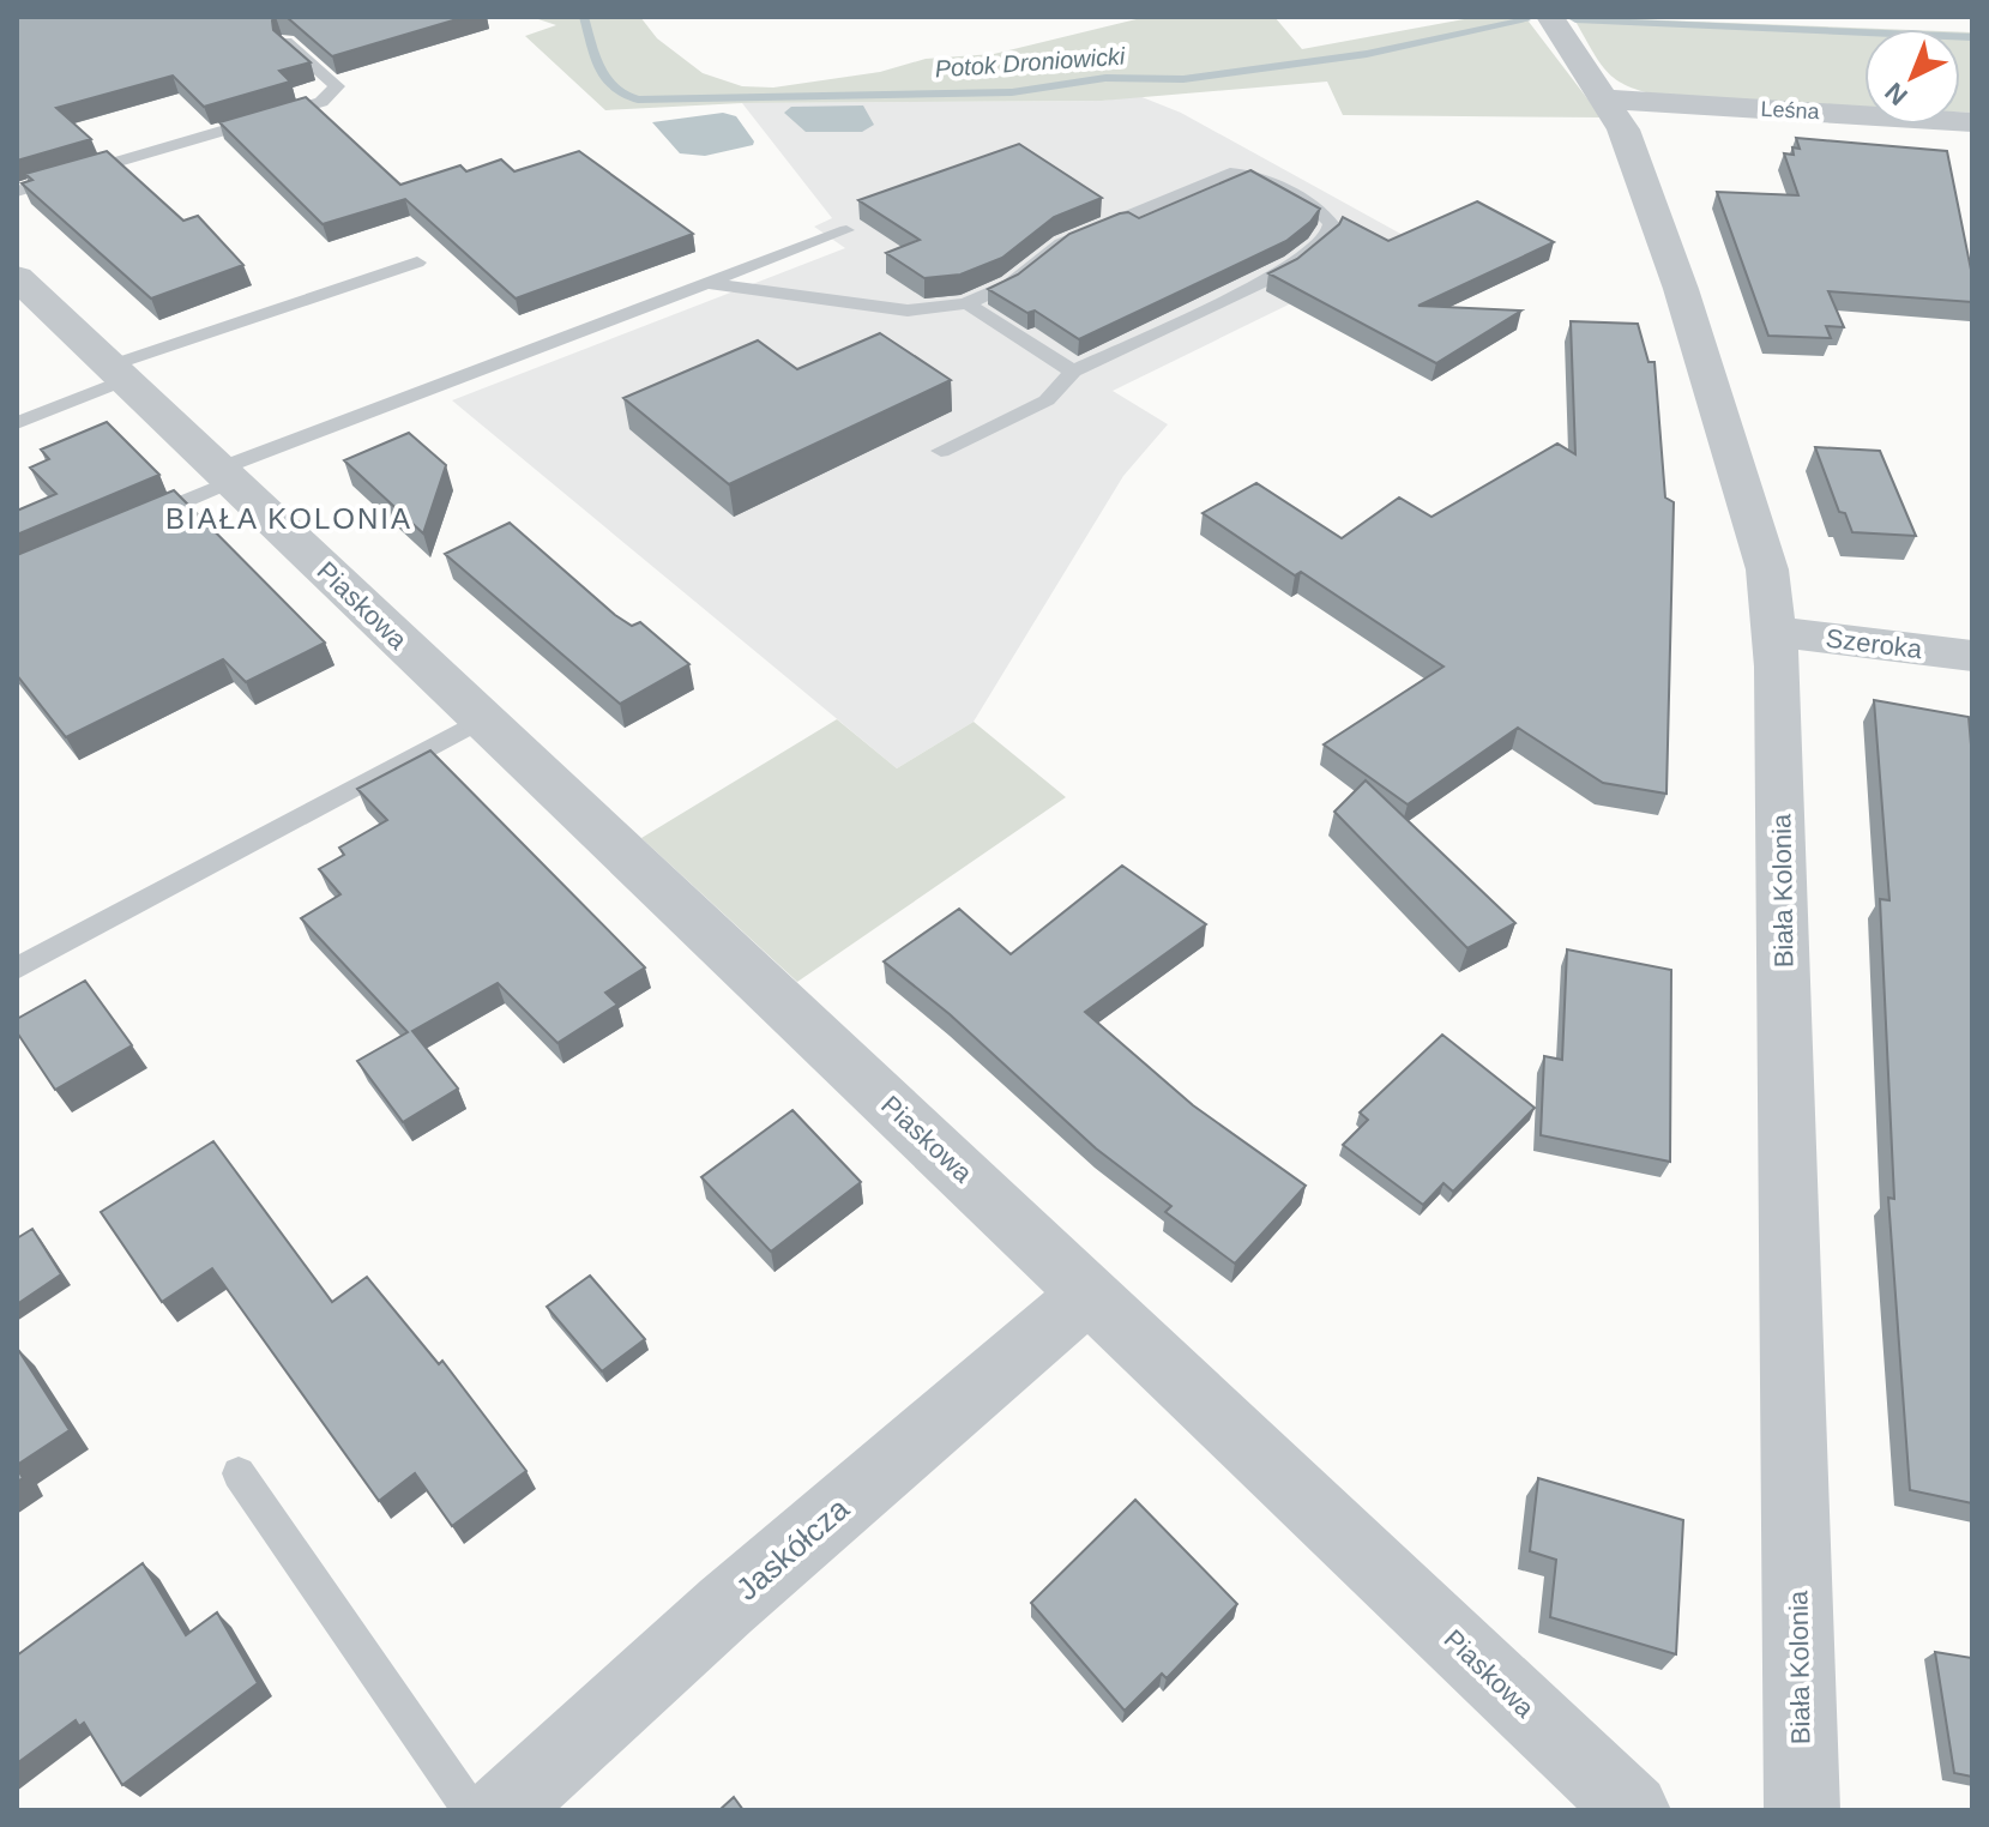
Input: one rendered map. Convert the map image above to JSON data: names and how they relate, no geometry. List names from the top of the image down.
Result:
{
  "streets": {
    "street": [
      "Leśna",
      "Piaskowa",
      "Szeroka",
      "Biała Kolonia",
      "Jaskółcza"
    ]
  },
  "crossings": [
    ["Leśna", "Biała Kolonia"],
    ["Piaskowa", "Jaskółcza"],
    ["Szeroka", "Biała Kolonia"]
  ],
  "districts": ["BIAŁA KOLONIA"],
  "water": ["Potok Droniowicki"],
  "north": "bottom left"
}
